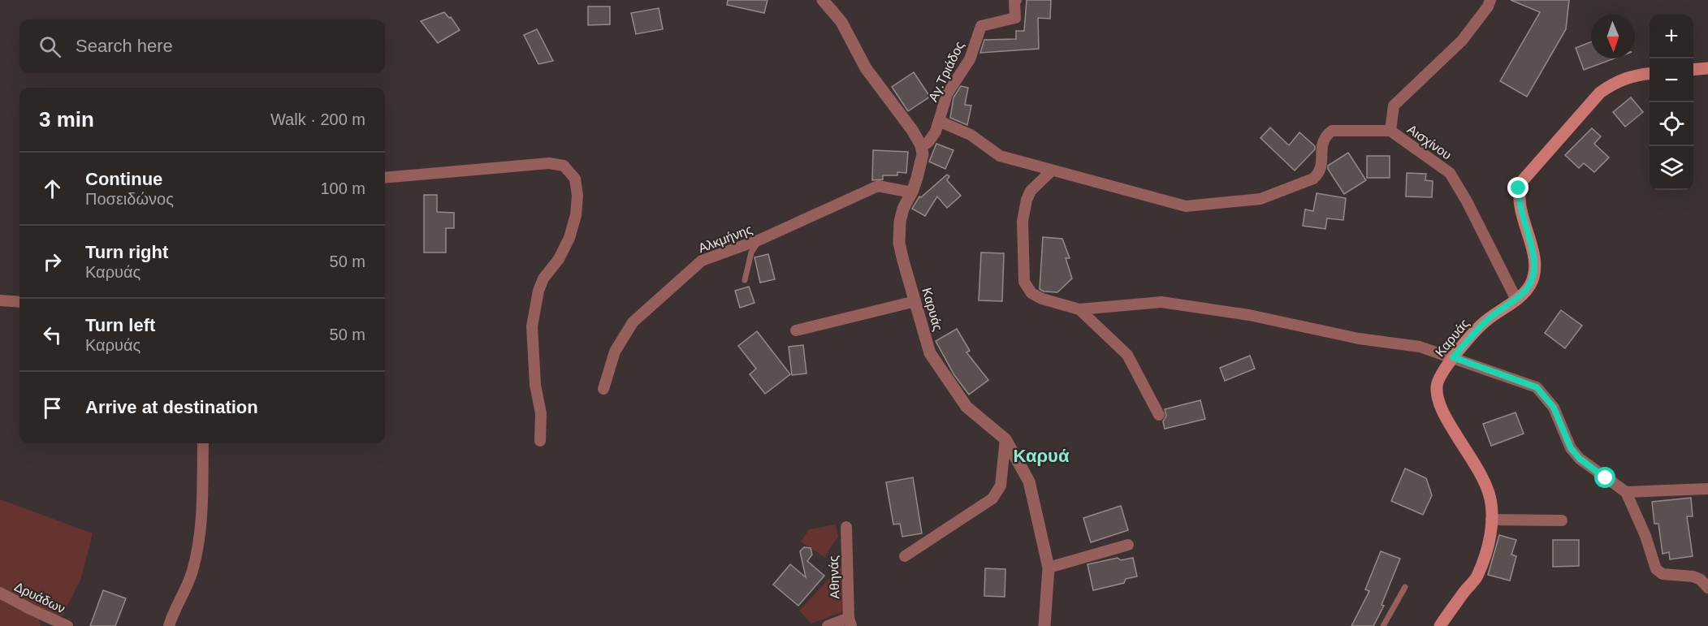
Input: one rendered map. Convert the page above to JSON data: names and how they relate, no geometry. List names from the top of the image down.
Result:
{
  "streets": {
    "main road": ["Καρυάς"],
    "street": [
      "Αγ.Τριάδος",
      "Αισχίνου",
      "Αλκμήνης",
      "Αθηνάς",
      "Δρυάδων"
    ]
  },
  "crossings": [
    ["Αγ.Τριάδος", "Καρυάς"],
    ["Αισχίνου", "Καρυάς"],
    ["Αλκμήνης", "Καρυάς"]
  ],
  "districts": ["Καρυά"],
  "north": "bottom",
  "page": {
    "map_buttons": ["+", "−"],
    "search": "Search here",
    "heading": ["3 min", "Walk · 200 m"],
    "list": [
      ["Continue", "Ποσειδώνος", "100 m"],
      ["Turn right", "Καρυάς", "50 m"],
      ["Turn left", "Καρυάς", "50 m"],
      "Arrive at destination"
    ]
  }
}
